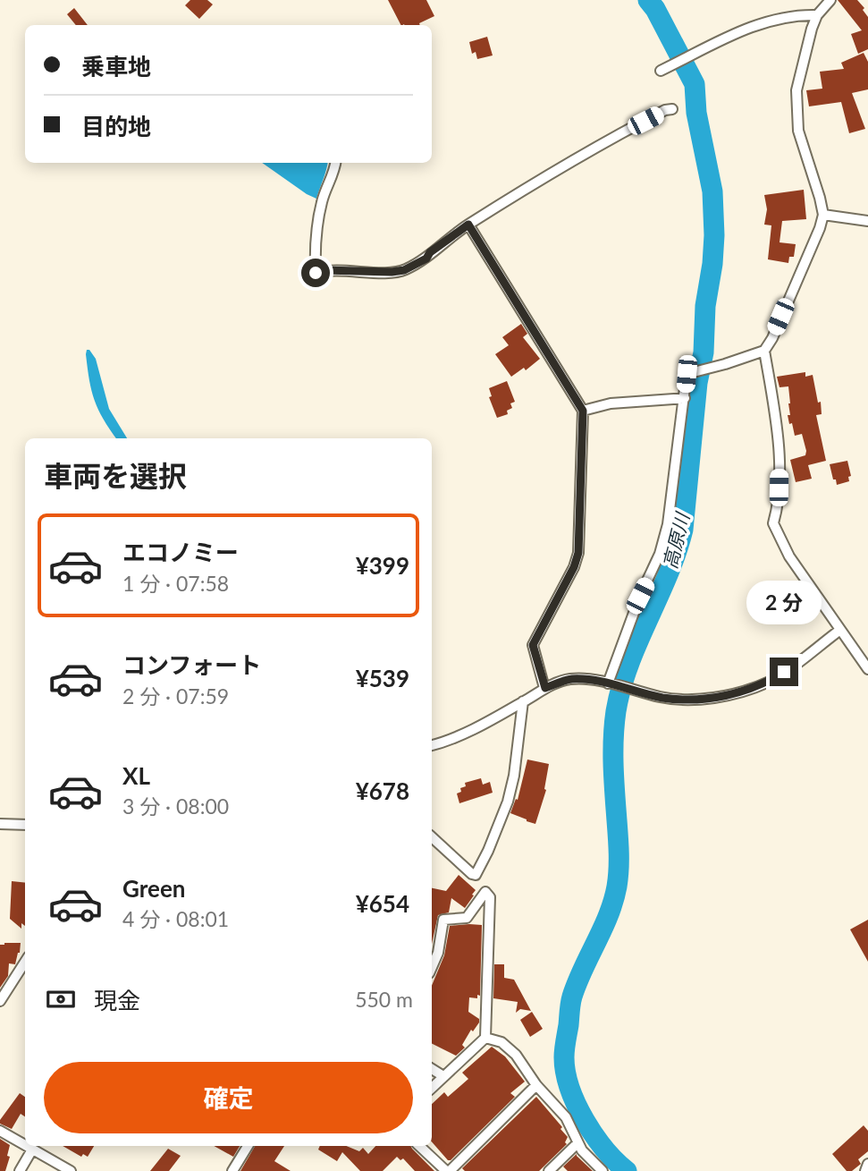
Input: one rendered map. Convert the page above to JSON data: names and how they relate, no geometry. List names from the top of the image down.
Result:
{
  "water": ["高原川"],
  "page": {
    "banner": ["乗車地", "目的地"],
    "heading": "車両を選択",
    "list": [
      {
        "name": "エコノミー",
        "note": "1 分 · 07:58",
        "value": "¥399"
      },
      {
        "name": "コンフォート",
        "note": "2 分 · 07:59",
        "value": "¥539"
      },
      {
        "name": "XL",
        "note": "3 分 · 08:00",
        "value": "¥678"
      },
      {
        "name": "Green",
        "note": "4 分 · 08:01",
        "value": "¥654"
      }
    ],
    "bubble": "2 分",
    "pay": ["現金", "550 m"],
    "buttons": "確定"
  }
}
